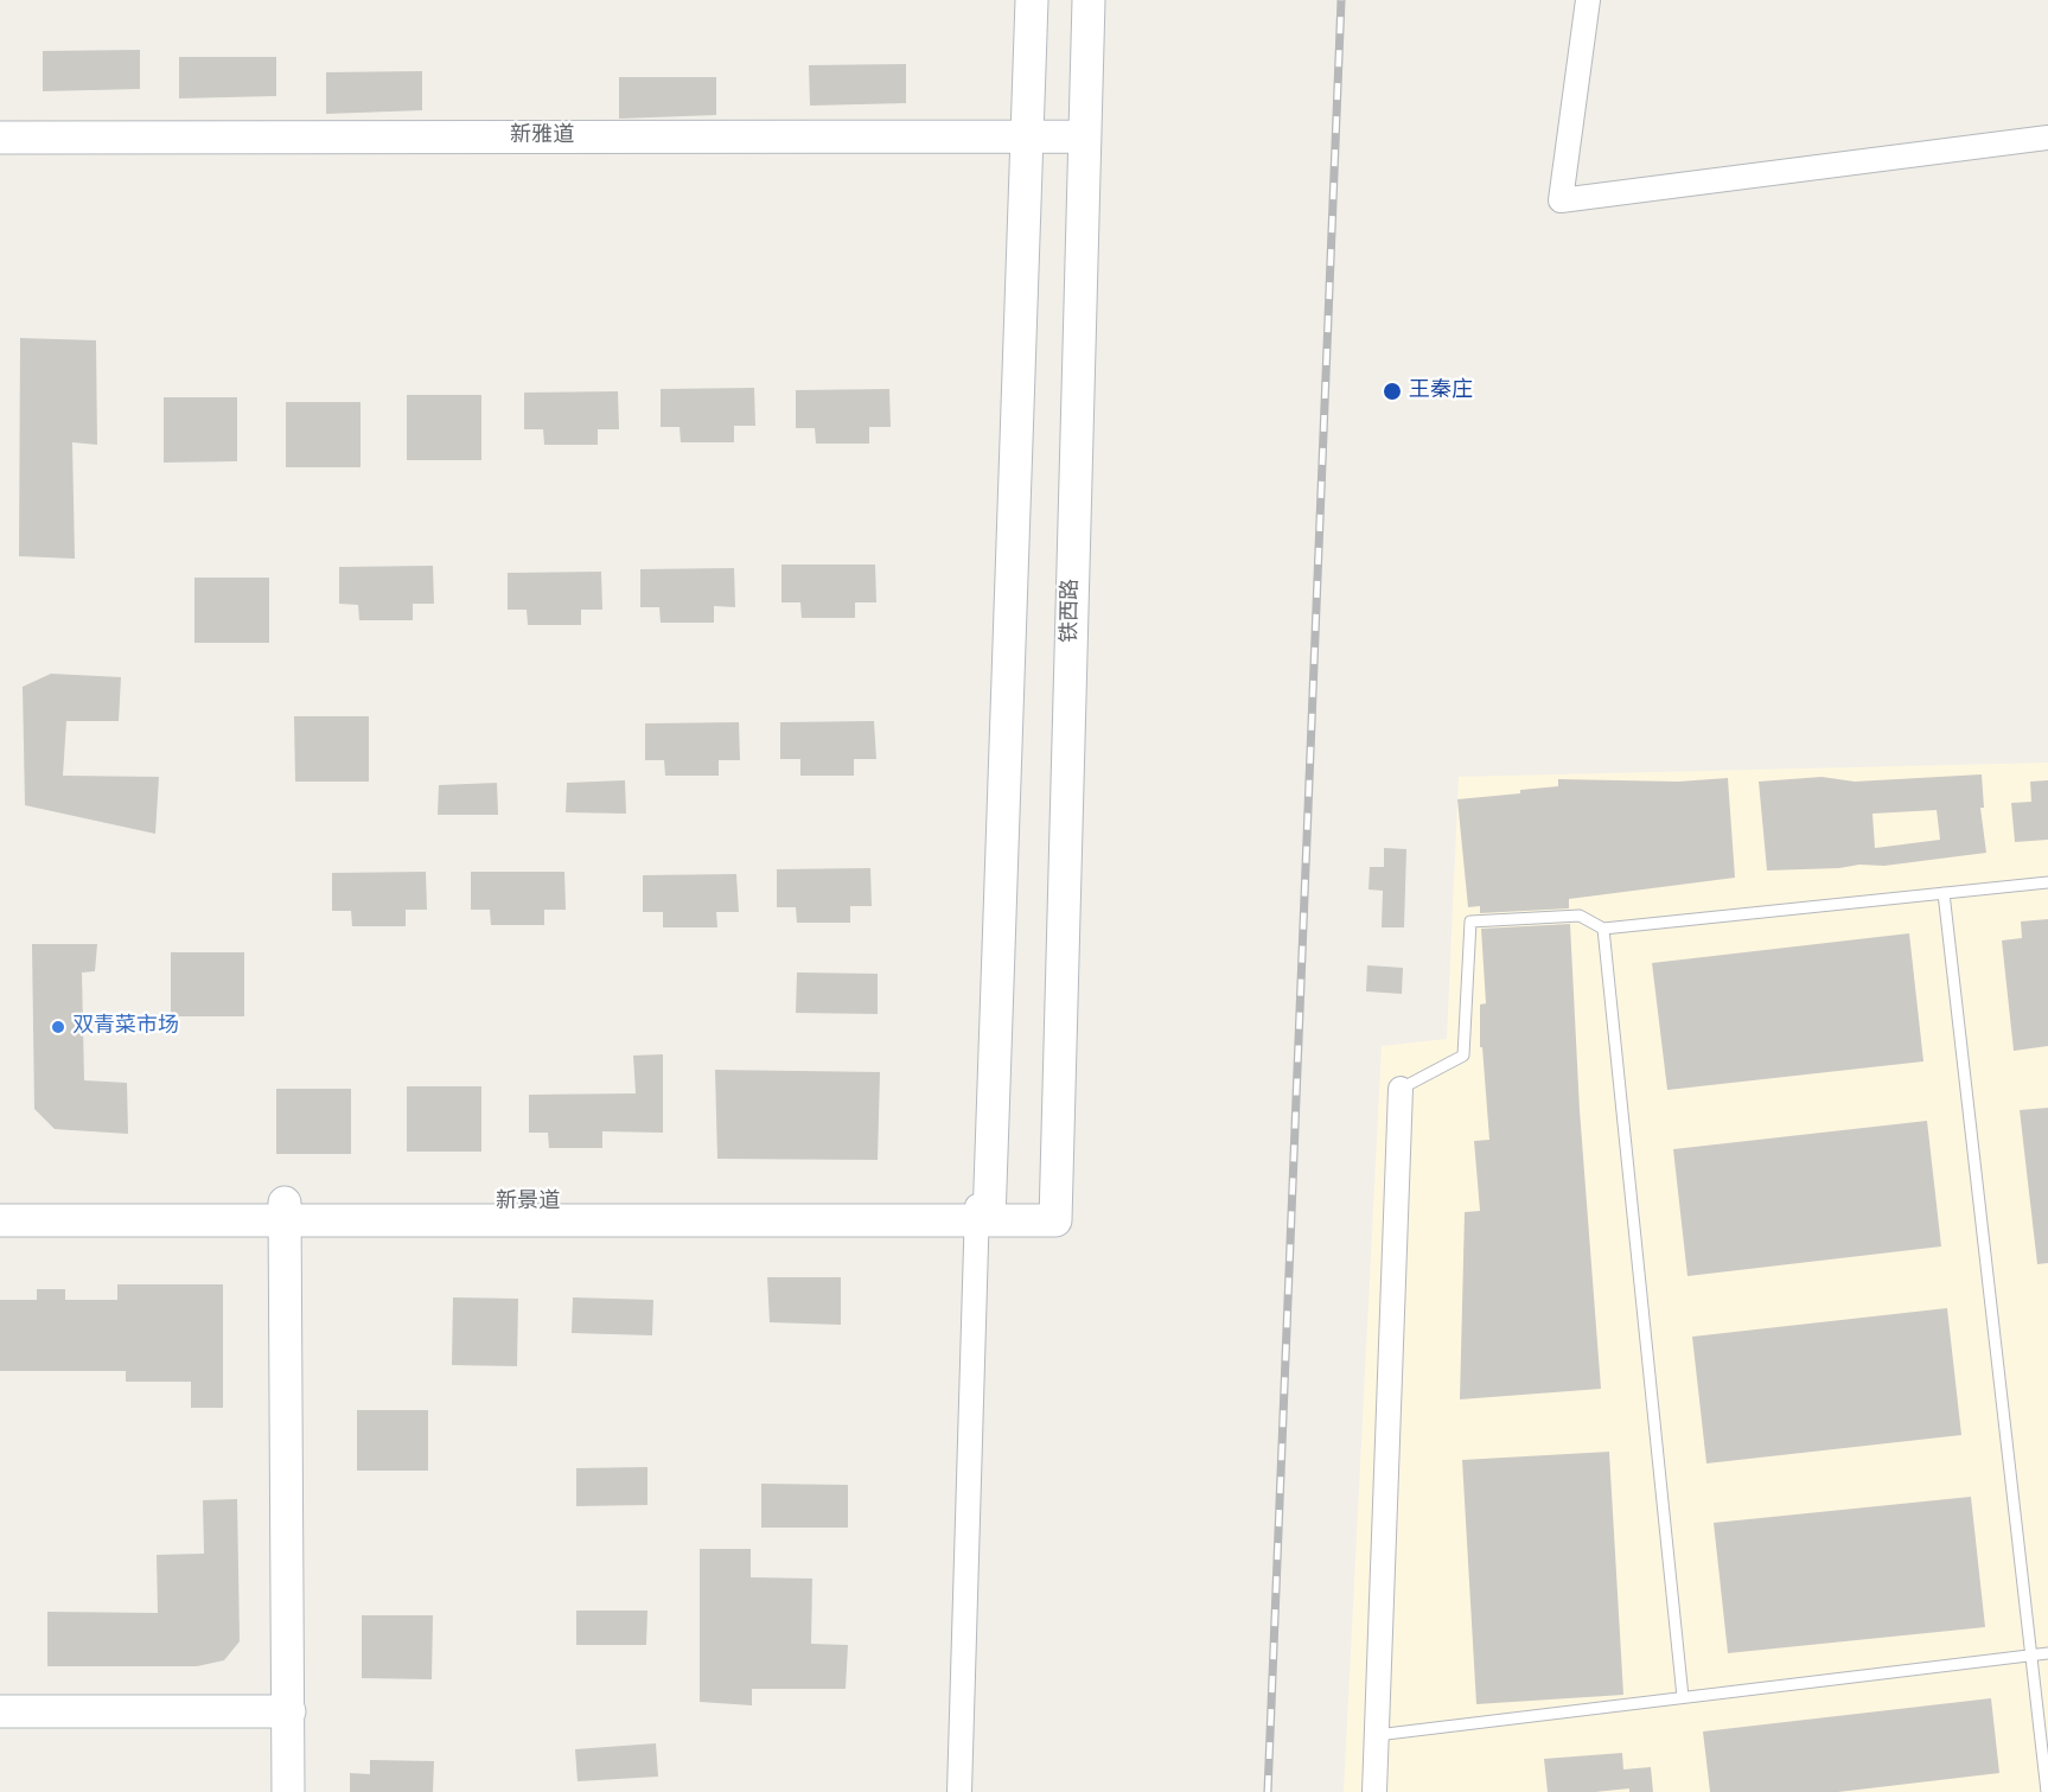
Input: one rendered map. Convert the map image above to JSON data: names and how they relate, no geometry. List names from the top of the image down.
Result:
{
  "streets": {
    "street": ["新雅道", "铁西路", "新景道"]
  },
  "crossings": [
    ["新雅道", "铁西路"],
    ["铁西路", "新景道"]
  ],
  "places": ["王秦庄", "双青菜市场"]
}
